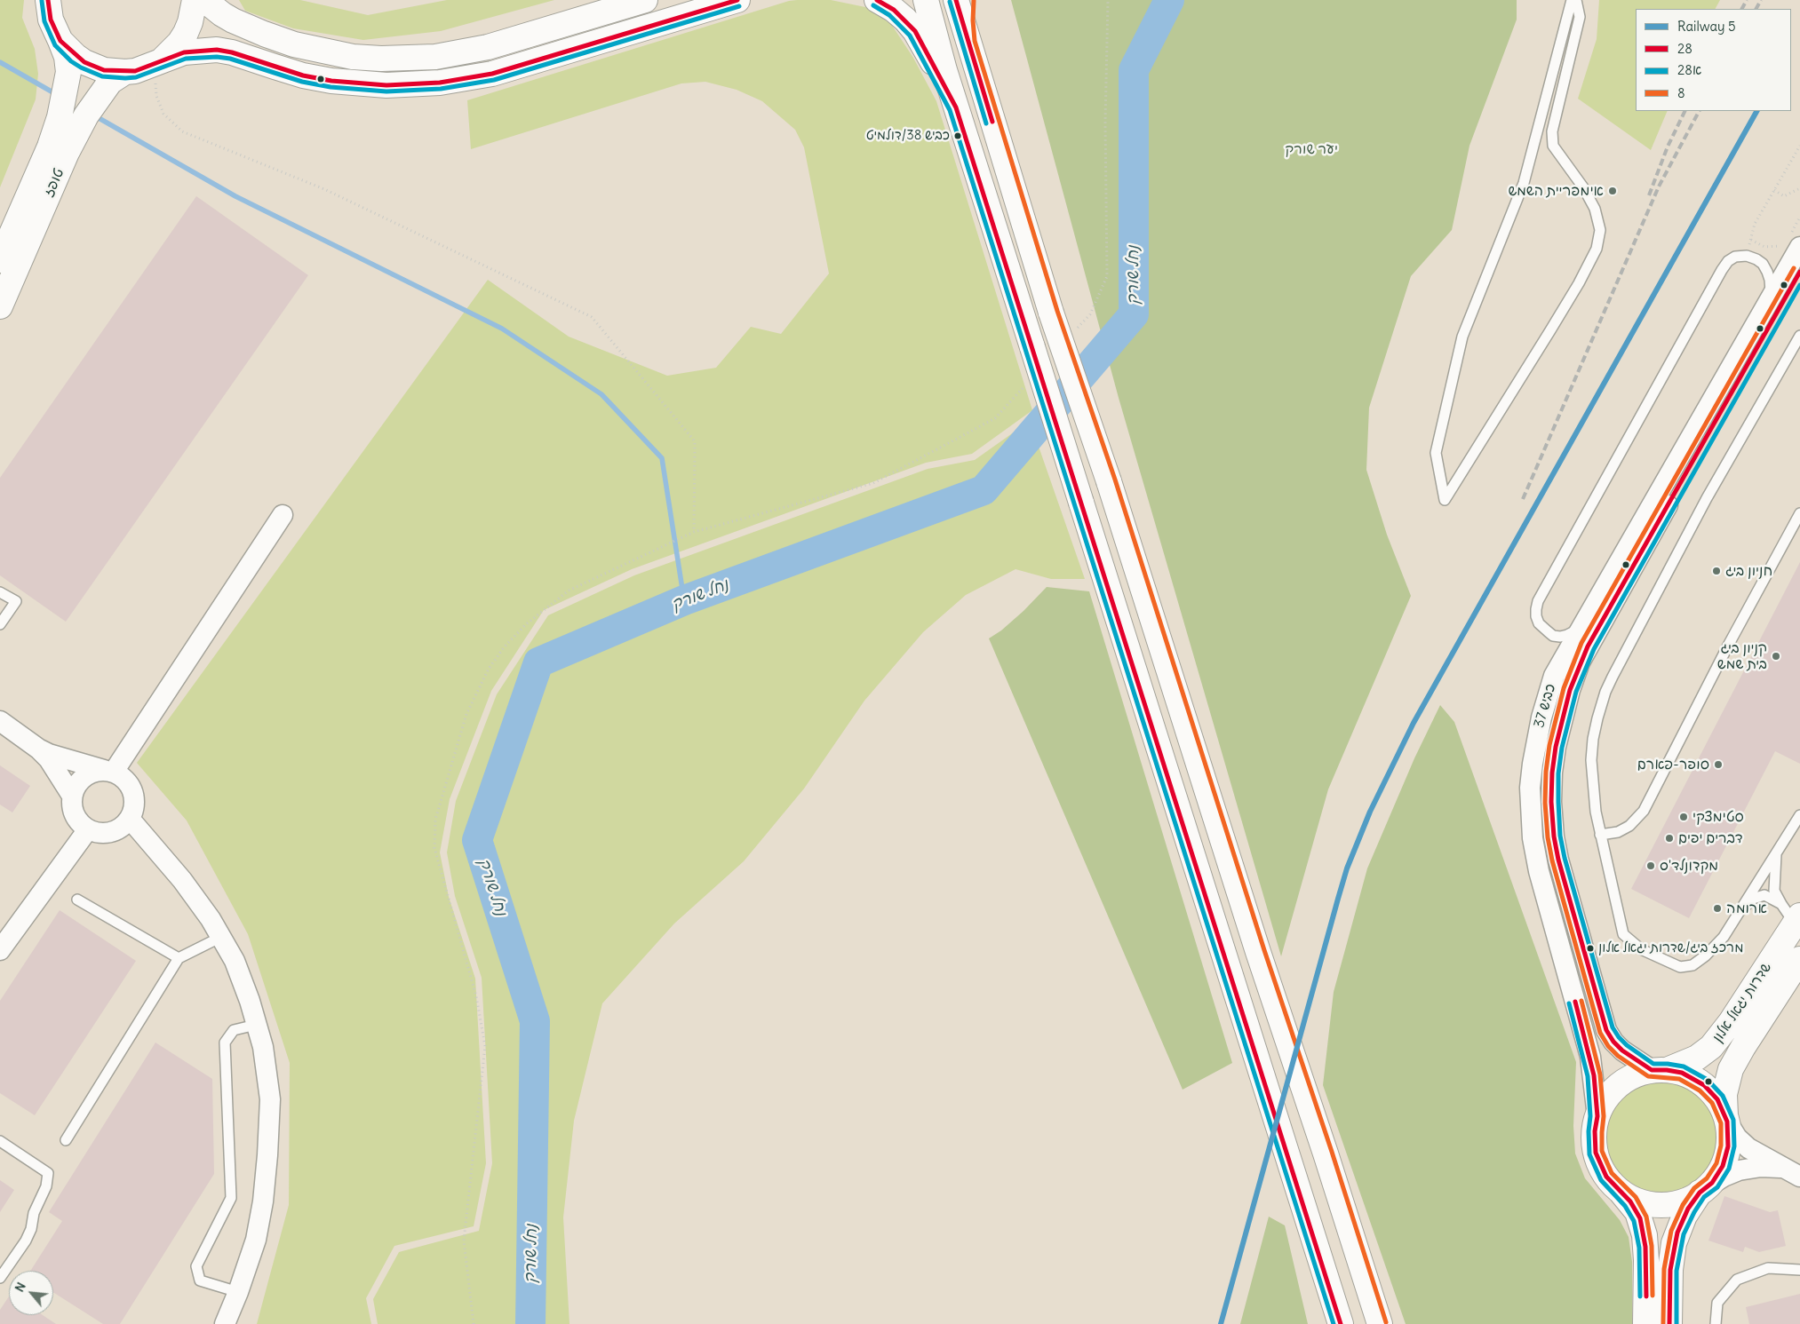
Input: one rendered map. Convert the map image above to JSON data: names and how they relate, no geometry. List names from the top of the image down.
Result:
{
  "streets": {
    "main road": ["טופז", "שדרות יגאל אלון"],
    "street": ["כביש 37"]
  },
  "crossings": [
    ["כביש 37", "שדרות יגאל אלון"]
  ],
  "water": ["נחל שורק"],
  "parks": ["יער שורק"],
  "places": [
    "כביש 38/דולמיט",
    "אימפריית השמש",
    "חניון ביג",
    "קניון ביג בית שמש",
    "סופר-פארם",
    "סטימצקי",
    "דברים יפים",
    "מקדונלד'ס",
    "ארומה",
    "מרכז ביג/שדרות יגאל אלון"
  ],
  "lines": [
    "transit line 28",
    "transit line 28א",
    "transit line 8",
    "rail line 5"
  ],
  "legend": [
    "Railway 5",
    "28",
    "28א",
    "8"
  ],
  "north": "top left"
}
